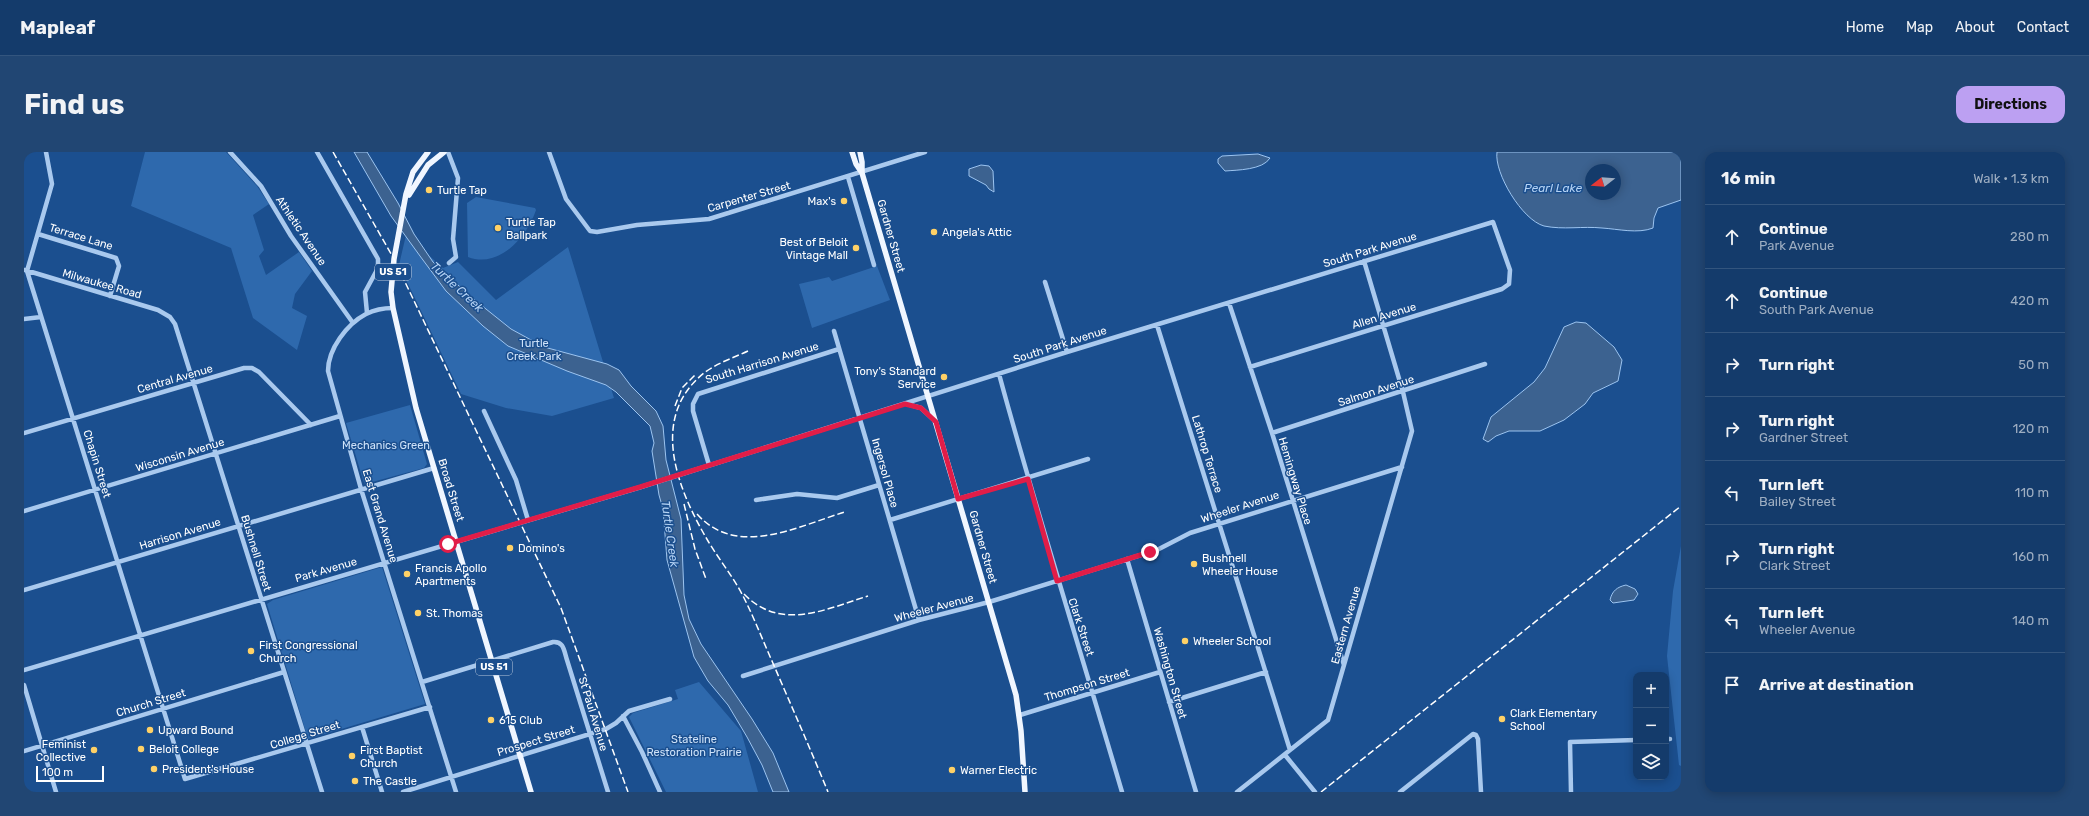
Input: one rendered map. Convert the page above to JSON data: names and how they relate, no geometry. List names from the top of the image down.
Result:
{
  "streets": {
    "main road": ["Gardner Street", "US 51", "Broad Street"],
    "street": [
      "Carpenter Street",
      "Athletic Avenue",
      "Terrace Lane",
      "South Park Avenue",
      "Milwaukee Road",
      "Allen Avenue",
      "South Harrison Avenue",
      "Central Avenue",
      "Salmon Avenue",
      "Lathrop Terrace",
      "Wisconsin Avenue",
      "Chapin Street",
      "Ingersol Place",
      "Hemingway Place",
      "Wheeler Avenue",
      "East Grand Avenue",
      "Harrison Avenue",
      "Bushnell Street",
      "Park Avenue",
      "Eastern Avenue",
      "Clark Street",
      "Washington Street",
      "Thompson Street",
      "Church Street",
      "St Paul Avenue",
      "College Street",
      "Prospect Street"
    ]
  },
  "crossings": [
    ["Carpenter Street", "Gardner Street"],
    ["Athletic Avenue", "East Grand Avenue"],
    ["Gardner Street", "South Park Avenue"],
    ["Gardner Street", "Wheeler Avenue"],
    ["Gardner Street", "Thompson Street"],
    ["Terrace Lane", "Milwaukee Road"],
    ["South Park Avenue", "Allen Avenue"],
    ["South Park Avenue", "South Harrison Avenue"],
    ["South Park Avenue", "Lathrop Terrace"],
    ["South Park Avenue", "Ingersol Place"],
    ["South Park Avenue", "Hemingway Place"],
    ["South Park Avenue", "Park Avenue"],
    ["South Park Avenue", "Eastern Avenue"],
    ["South Park Avenue", "Clark Street"],
    ["US 51", "Broad Street"],
    ["US 51", "East Grand Avenue"],
    ["Milwaukee Road", "Chapin Street"],
    ["Milwaukee Road", "Bushnell Street"],
    ["Allen Avenue", "Hemingway Place"],
    ["Allen Avenue", "Eastern Avenue"],
    ["South Harrison Avenue", "Ingersol Place"],
    ["Central Avenue", "Wisconsin Avenue"],
    ["Central Avenue", "Chapin Street"],
    ["Central Avenue", "Bushnell Street"],
    ["Salmon Avenue", "Hemingway Place"],
    ["Salmon Avenue", "Eastern Avenue"],
    ["Lathrop Terrace", "Wheeler Avenue"],
    ["Lathrop Terrace", "Eastern Avenue"],
    ["Wisconsin Avenue", "Chapin Street"],
    ["Wisconsin Avenue", "East Grand Avenue"],
    ["Wisconsin Avenue", "Bushnell Street"],
    ["Chapin Street", "Harrison Avenue"],
    ["Chapin Street", "Park Avenue"],
    ["Chapin Street", "Church Street"],
    ["Chapin Street", "College Street"],
    ["Ingersol Place", "Wheeler Avenue"],
    ["Hemingway Place", "Wheeler Avenue"],
    ["Hemingway Place", "Eastern Avenue"],
    ["Broad Street", "East Grand Avenue"],
    ["Broad Street", "Harrison Avenue"],
    ["Broad Street", "Park Avenue"],
    ["Broad Street", "St Paul Avenue"],
    ["Broad Street", "Prospect Street"],
    ["Wheeler Avenue", "Eastern Avenue"],
    ["Wheeler Avenue", "Clark Street"],
    ["Wheeler Avenue", "Washington Street"],
    ["East Grand Avenue", "Harrison Avenue"],
    ["East Grand Avenue", "Park Avenue"],
    ["East Grand Avenue", "College Street"],
    ["East Grand Avenue", "Prospect Street"],
    ["Harrison Avenue", "Bushnell Street"],
    ["Bushnell Street", "Park Avenue"],
    ["Bushnell Street", "Church Street"],
    ["Bushnell Street", "College Street"],
    ["Clark Street", "Thompson Street"],
    ["Washington Street", "Thompson Street"],
    ["St Paul Avenue", "Prospect Street"]
  ],
  "water": ["Pearl Lake", "Turtle Creek"],
  "parks": ["Turtle Creek Park", "Mechanics Green", "Stateline Restoration Prairie"],
  "places": [
    "Turtle Tap",
    "Max's",
    "Turtle Tap Ballpark",
    "Angela's Attic",
    "Best of Beloit Vintage Mall",
    "Tony's Standard Service",
    "Domino's",
    "Bushnell Wheeler House",
    "Francis Apollo Apartments",
    "St. Thomas",
    "Wheeler School",
    "First Congressional Church",
    "Clark Elementary School",
    "615 Club",
    "Upward Bound",
    "Beloit College",
    "Feminist Collective",
    "First Baptist Church",
    "President's House",
    "Warner Electric",
    "The Castle"
  ],
  "scale_bar": "100 m",
  "north": "left",
  "page": {
    "header": "Mapleaf",
    "nav": [
      "Home",
      "Map",
      "About",
      "Contact"
    ],
    "buttons": "Directions",
    "title": "Find us",
    "heading": ["16 min", "Walk · 1.3 km"],
    "list": [
      ["Continue", "Park Avenue", "280 m"],
      ["Continue", "South Park Avenue", "420 m"],
      ["Turn right", "50 m"],
      ["Turn right", "Gardner Street", "120 m"],
      ["Turn left", "Bailey Street", "110 m"],
      ["Turn right", "Clark Street", "160 m"],
      ["Turn left", "Wheeler Avenue", "140 m"],
      "Arrive at destination"
    ],
    "map_buttons": ["+", "−"],
    "scale": "100 m"
  }
}
